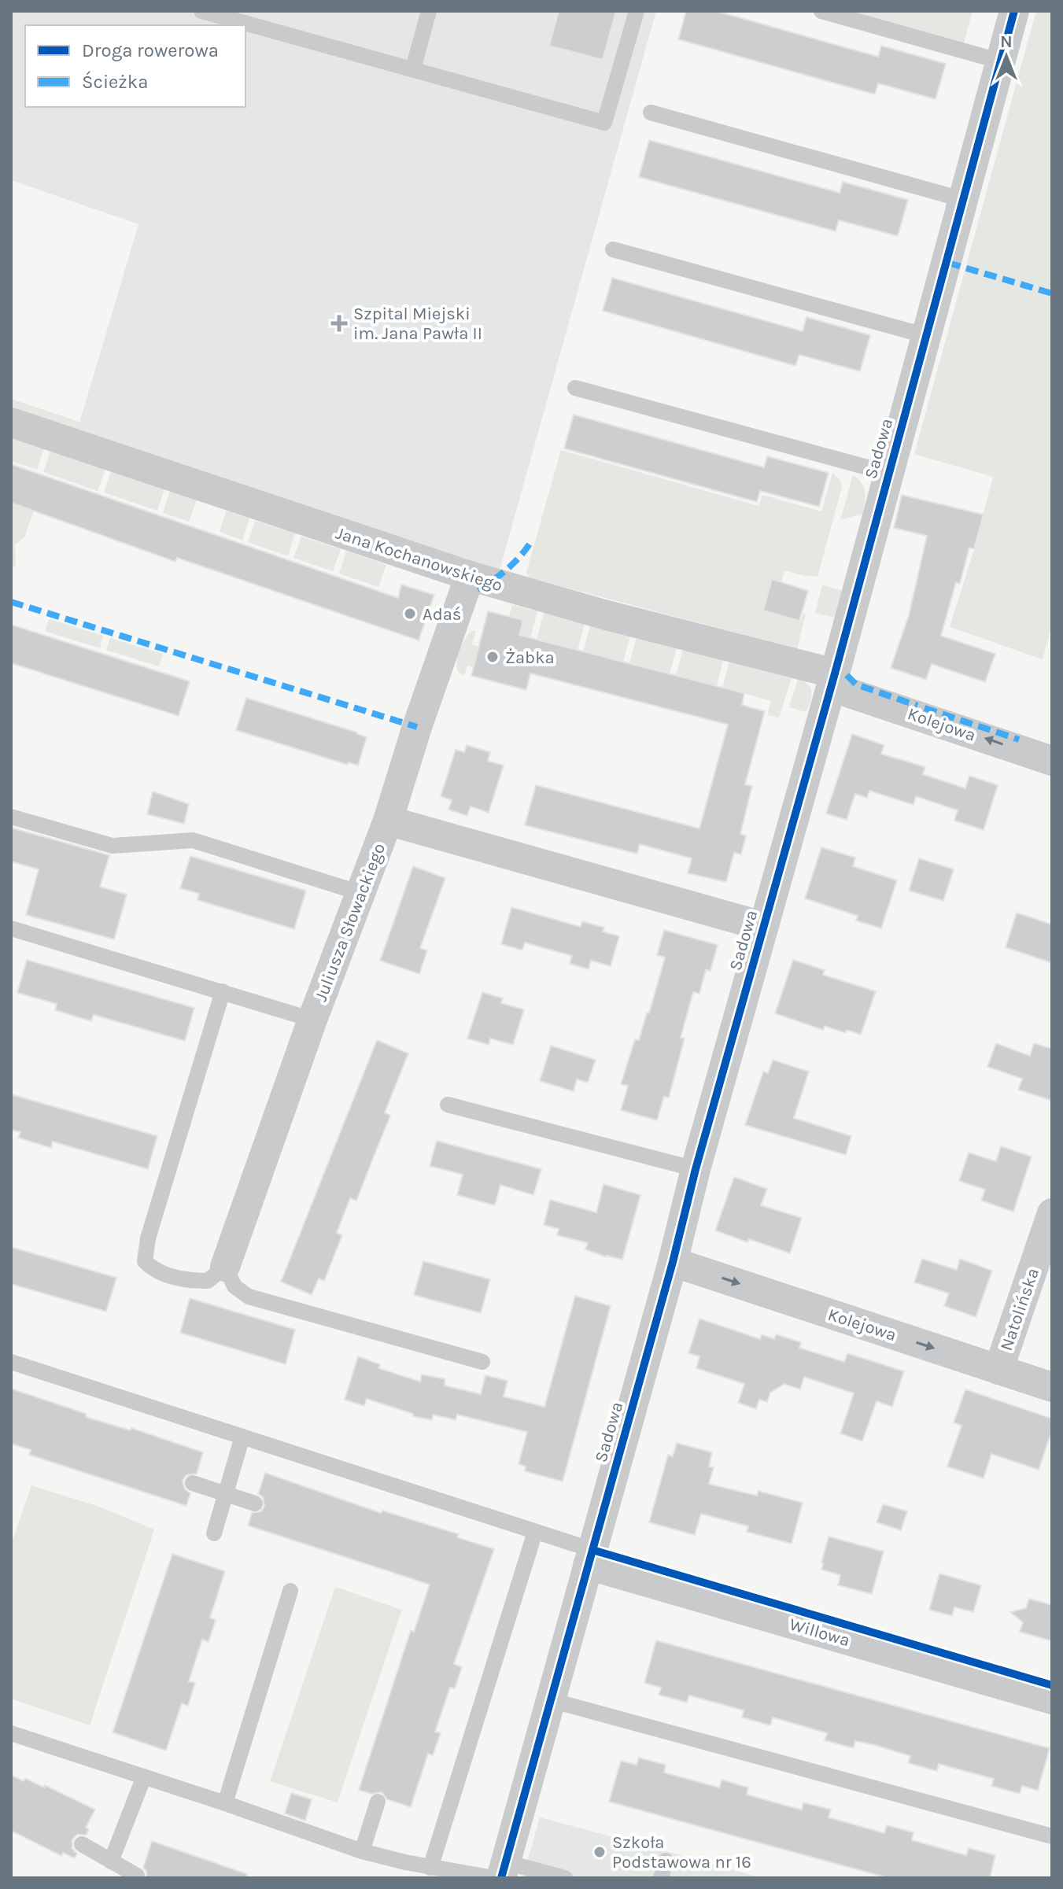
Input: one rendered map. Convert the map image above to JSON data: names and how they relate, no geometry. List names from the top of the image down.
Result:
{
  "streets": {
    "street": [
      "Sadowa",
      "Jana Kochanowskiego",
      "Kolejowa",
      "Juliusza Słowackiego",
      "Natolińska",
      "Willowa"
    ]
  },
  "crossings": [
    ["Sadowa", "Jana Kochanowskiego"],
    ["Sadowa", "Kolejowa"],
    ["Sadowa", "Willowa"],
    ["Jana Kochanowskiego", "Kolejowa"],
    ["Jana Kochanowskiego", "Juliusza Słowackiego"],
    ["Kolejowa", "Natolińska"]
  ],
  "places": {
    "health": ["Szpital Miejski im. Jana Pawła II"],
    "other": ["Adaś", "Żabka", "Szkoła Podstawowa nr 16"]
  },
  "legend": ["Droga rowerowa", "Ścieżka"],
  "north": "top"
}
